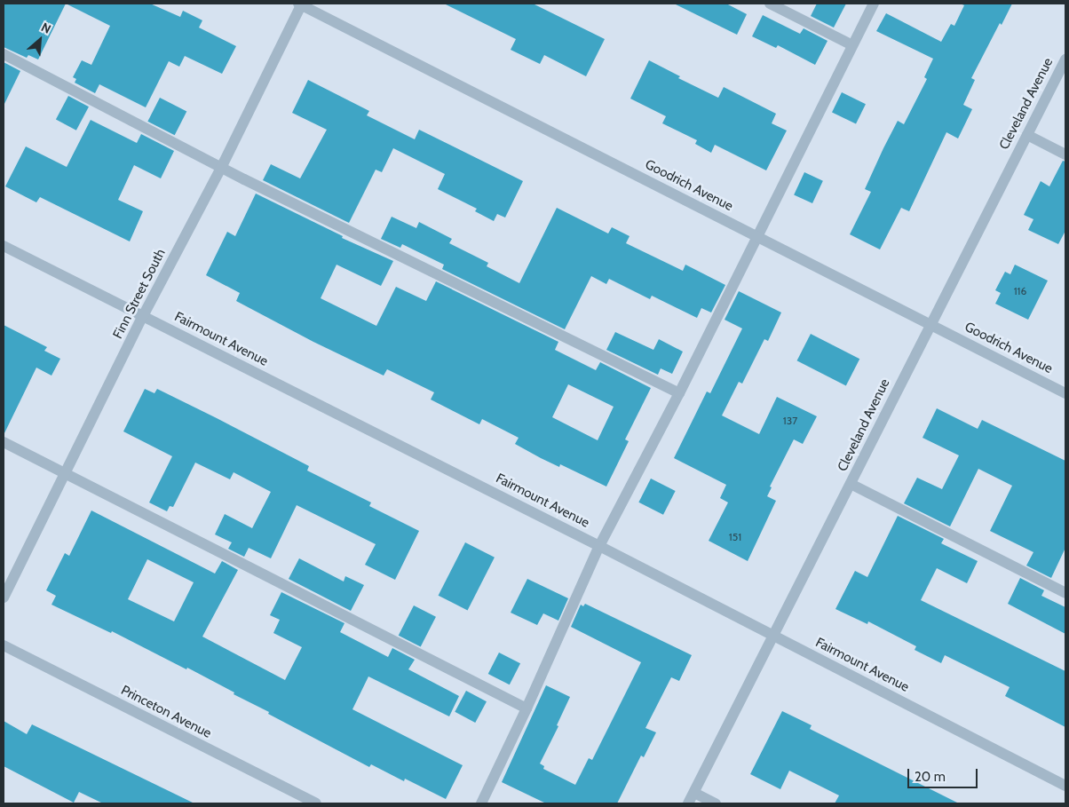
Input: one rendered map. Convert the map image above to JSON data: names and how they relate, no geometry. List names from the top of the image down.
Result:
{
  "streets": {
    "street": [
      "Cleveland Avenue",
      "Goodrich Avenue",
      "Finn Street South",
      "Fairmount Avenue",
      "Princeton Avenue"
    ]
  },
  "crossings": [
    ["Cleveland Avenue", "Goodrich Avenue"],
    ["Cleveland Avenue", "Fairmount Avenue"],
    ["Goodrich Avenue", "Finn Street South"],
    ["Finn Street South", "Fairmount Avenue"]
  ],
  "house_numbers": ["116", "137", "151"],
  "scale_bar": "20 m",
  "north": "top right"
}
